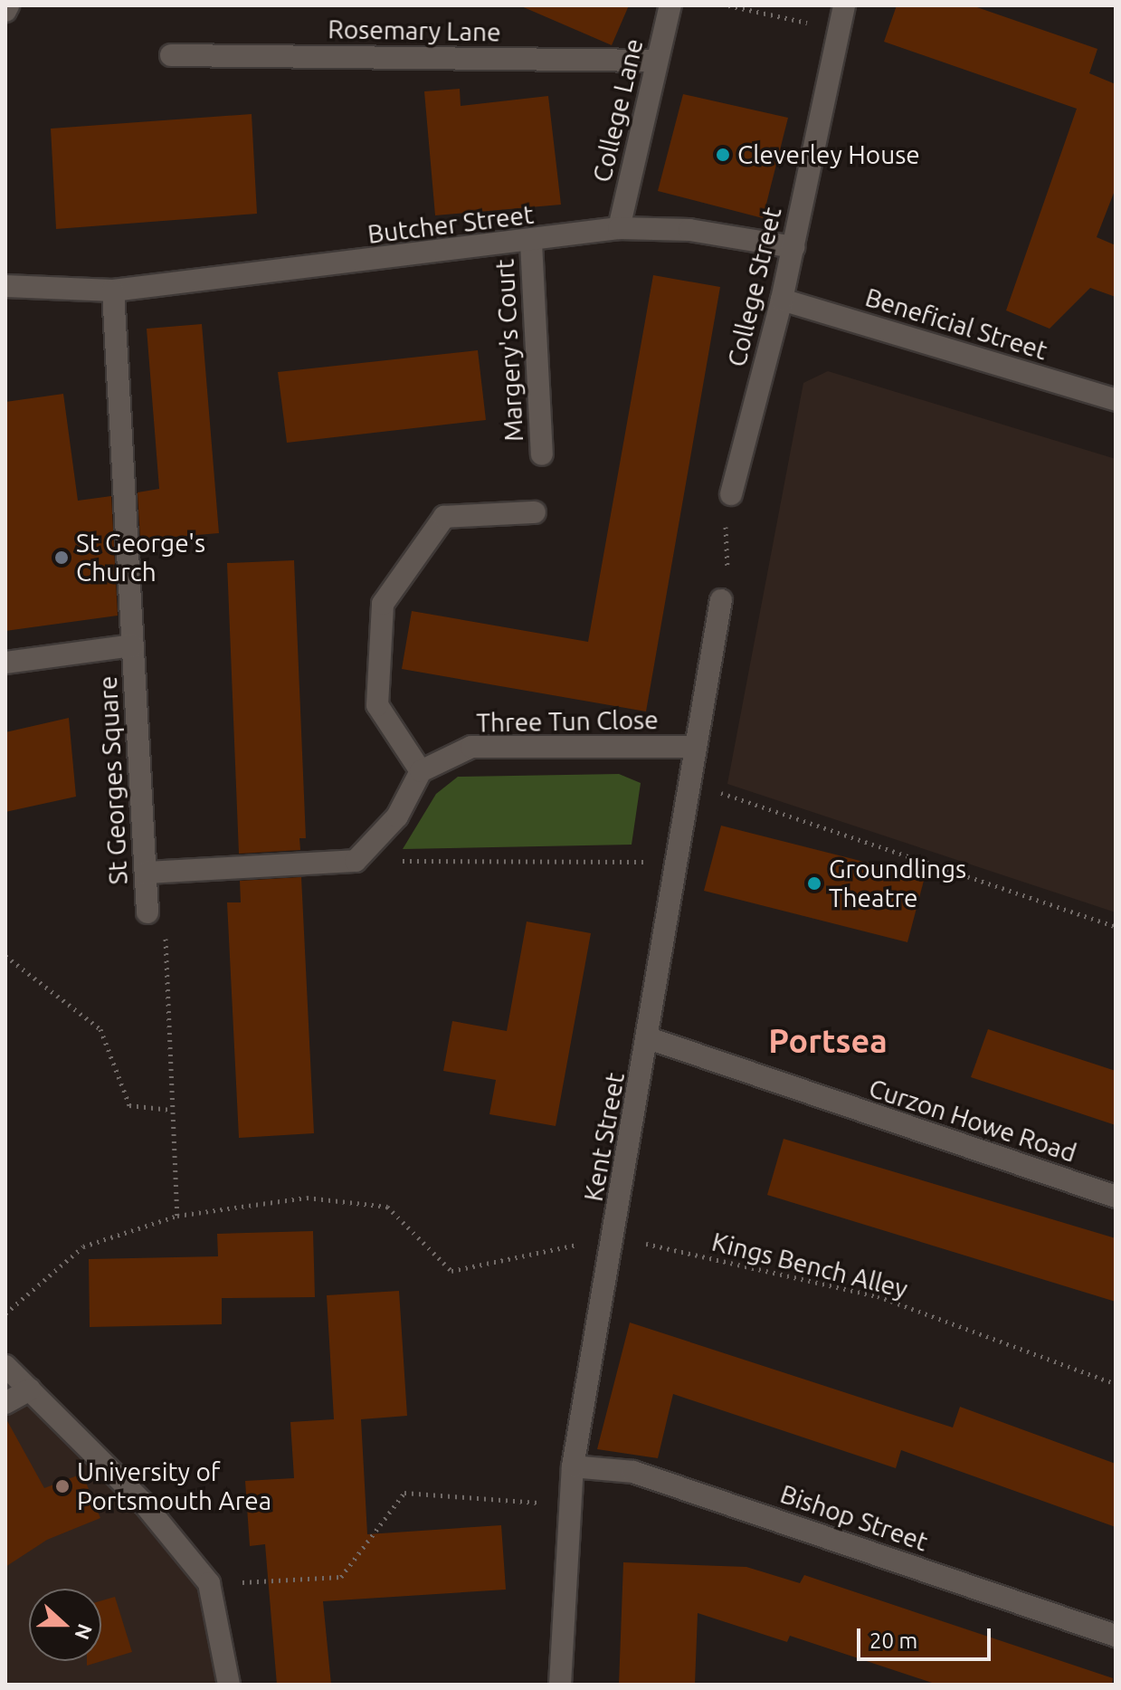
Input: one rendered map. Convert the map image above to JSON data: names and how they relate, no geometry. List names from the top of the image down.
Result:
{
  "streets": {
    "street": [
      "Rosemary Lane",
      "College Lane",
      "Butcher Street",
      "College Street",
      "Beneficial Street",
      "Margery's Court",
      "Three Tun Close",
      "St Georges Square",
      "Curzon Howe Road",
      "Kent Street",
      "Bishop Street"
    ],
    "path": ["Kings Bench Alley"]
  },
  "crossings": [
    ["Rosemary Lane", "College Lane"],
    ["College Lane", "Butcher Street"],
    ["Butcher Street", "College Street"],
    ["Butcher Street", "Margery's Court"],
    ["Butcher Street", "St Georges Square"],
    ["College Street", "Beneficial Street"],
    ["Three Tun Close", "Kent Street"],
    ["Curzon Howe Road", "Kent Street"],
    ["Kent Street", "Kings Bench Alley"],
    ["Kent Street", "Bishop Street"]
  ],
  "districts": ["Portsea"],
  "places": [
    "Cleverley House",
    "St George's Church",
    "Groundlings Theatre",
    "University of Portsmouth Area"
  ],
  "scale_bar": "20 m",
  "north": "right"
}
